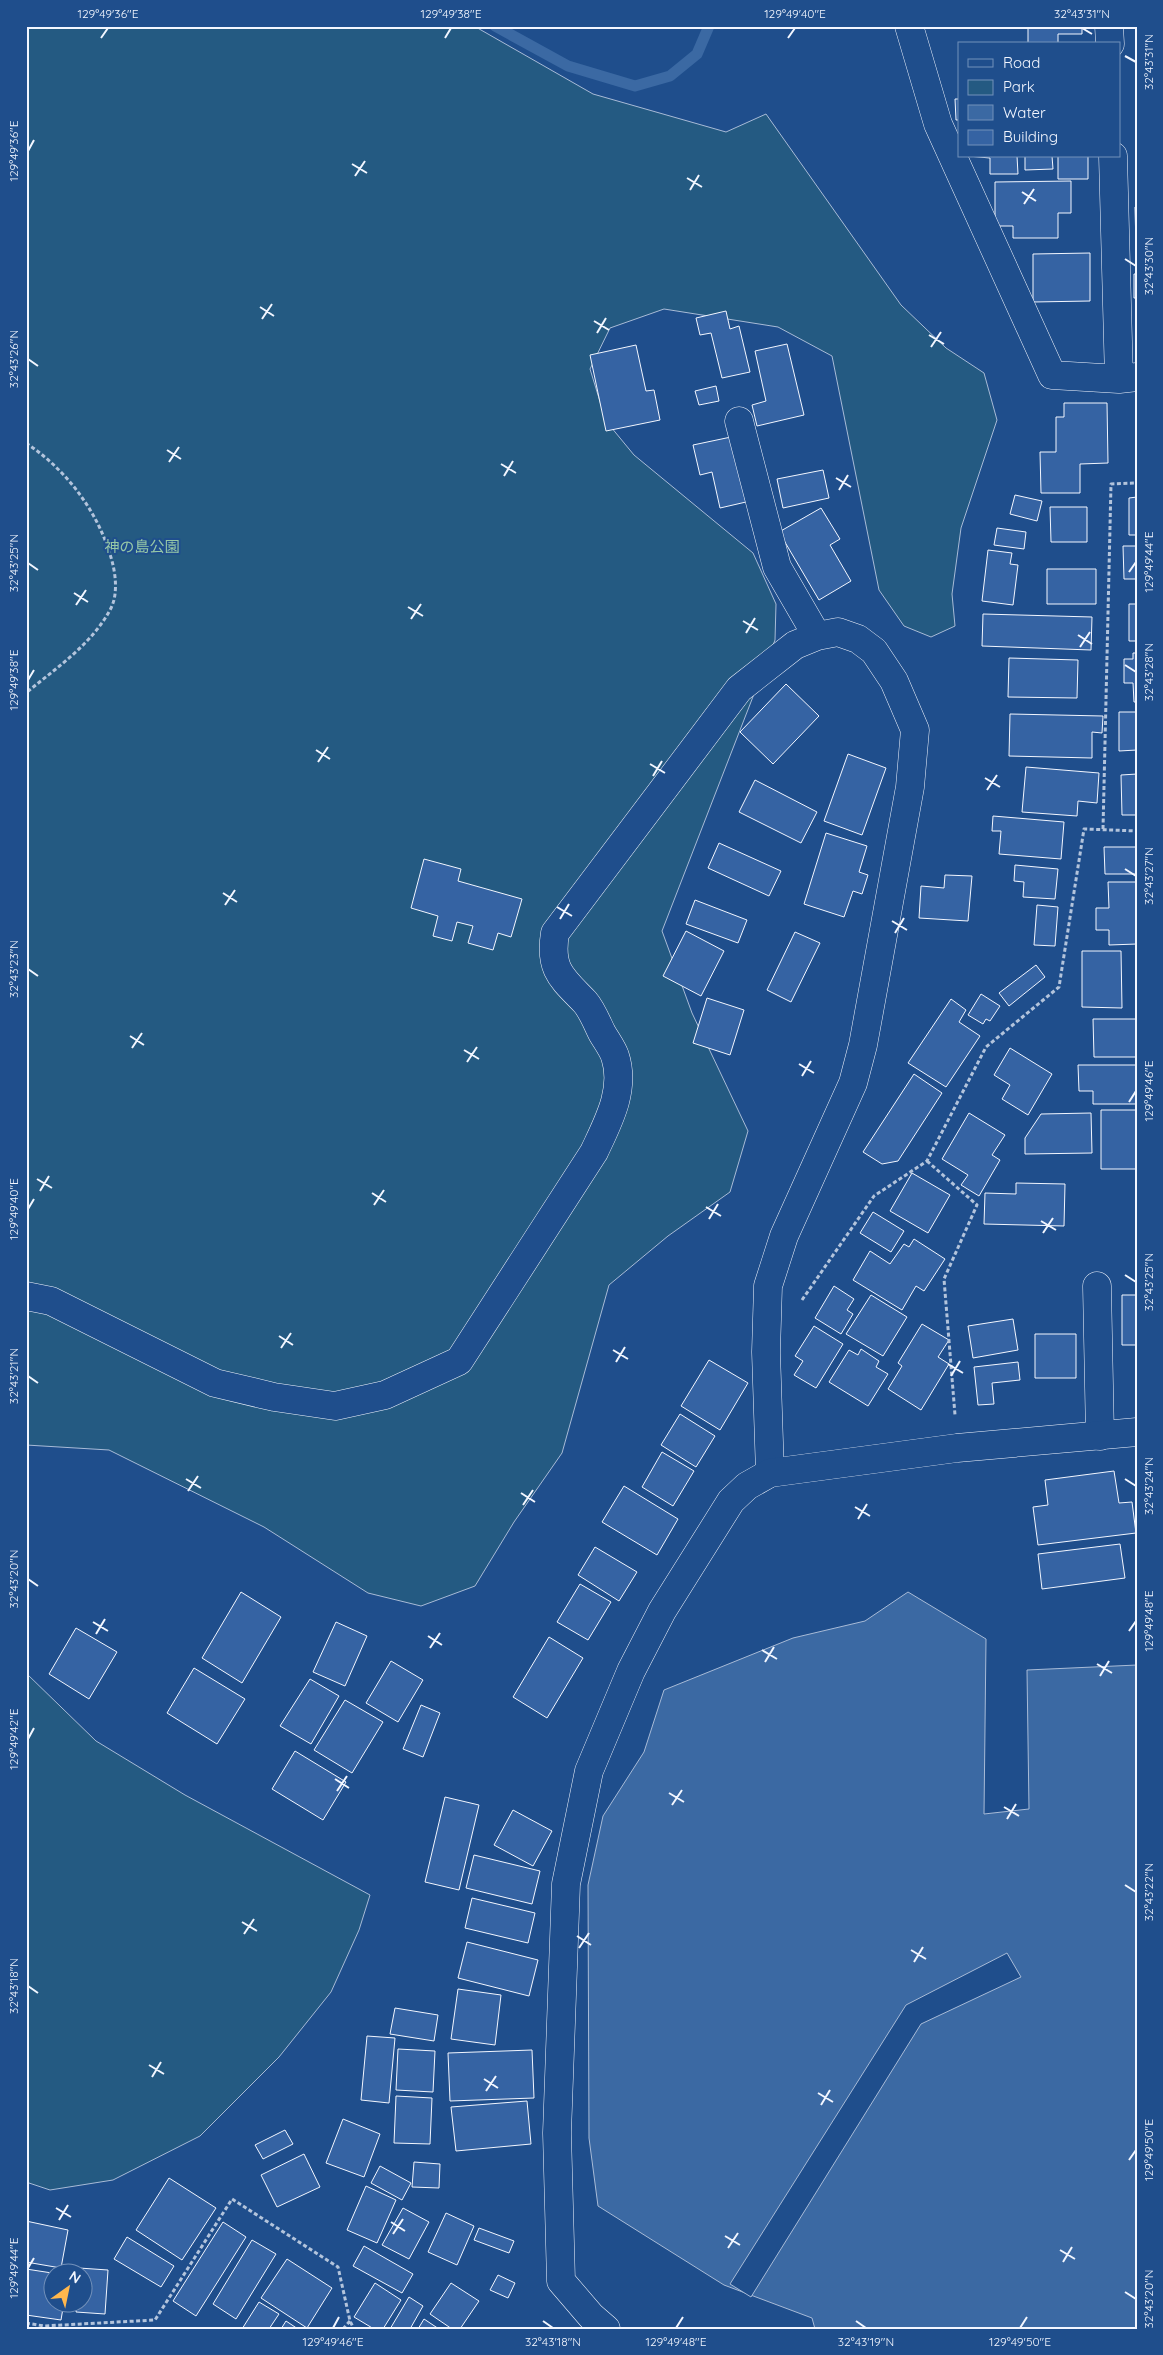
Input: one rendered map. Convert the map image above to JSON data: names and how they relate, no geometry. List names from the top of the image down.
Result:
{
  "parks": ["神の島公園"],
  "legend": [
    "Road",
    "Park",
    "Water",
    "Building"
  ],
  "north": "top right",
  "coordinates": [
    "129°49'36\"E",
    "129°49'38\"E",
    "129°49'40\"E",
    "32°43'31\"N",
    "32°43'30\"N",
    "32°43'26\"N",
    "129°49'44\"E",
    "32°43'25\"N",
    "32°43'28\"N",
    "32°43'27\"N",
    "32°43'23\"N",
    "129°49'46\"E",
    "32°43'21\"N",
    "32°43'24\"N",
    "32°43'20\"N",
    "129°49'48\"E",
    "129°49'42\"E",
    "32°43'22\"N",
    "32°43'18\"N",
    "129°49'50\"E",
    "32°43'19\"N"
  ]
}
